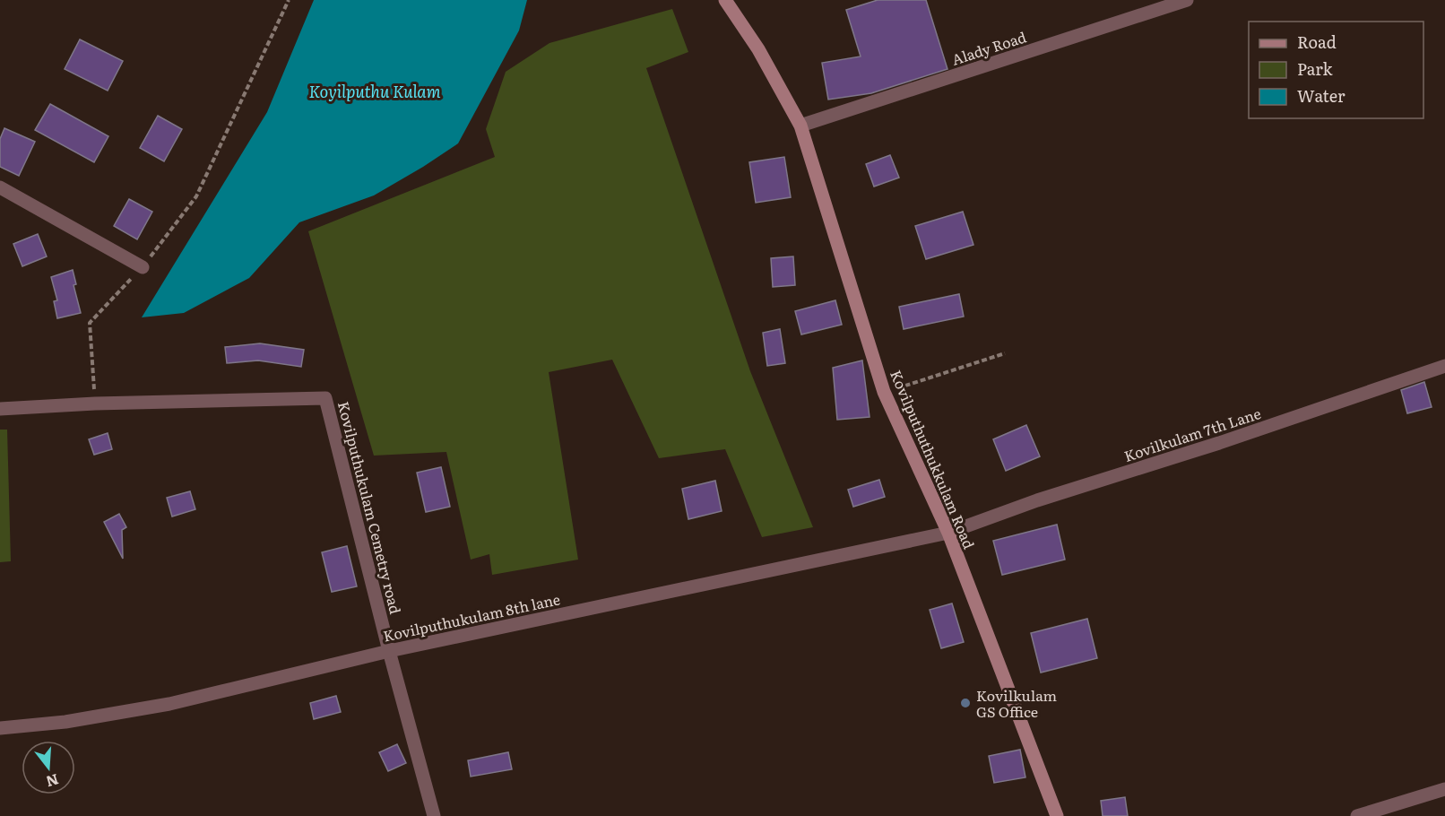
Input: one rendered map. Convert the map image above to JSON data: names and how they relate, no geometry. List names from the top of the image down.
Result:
{
  "streets": {
    "street": [
      "Alady Road",
      "Kovilkulam 7th Lane",
      "Kovilputhuthukkulam Road",
      "Kovilputhukulam Cemetry road",
      "Kovilputhukulam 8th lane"
    ]
  },
  "crossings": [
    ["Alady Road", "Kovilputhuthukkulam Road"],
    ["Kovilkulam 7th Lane", "Kovilputhuthukkulam Road"],
    ["Kovilkulam 7th Lane", "Kovilputhukulam 8th lane"],
    ["Kovilputhuthukkulam Road", "Kovilputhukulam 8th lane"],
    ["Kovilputhukulam Cemetry road", "Kovilputhukulam 8th lane"]
  ],
  "water": ["Koyilputhu Kulam"],
  "places": ["Kovilkulam GS Office"],
  "legend": ["Road", "Park", "Water"],
  "north": "bottom"
}
